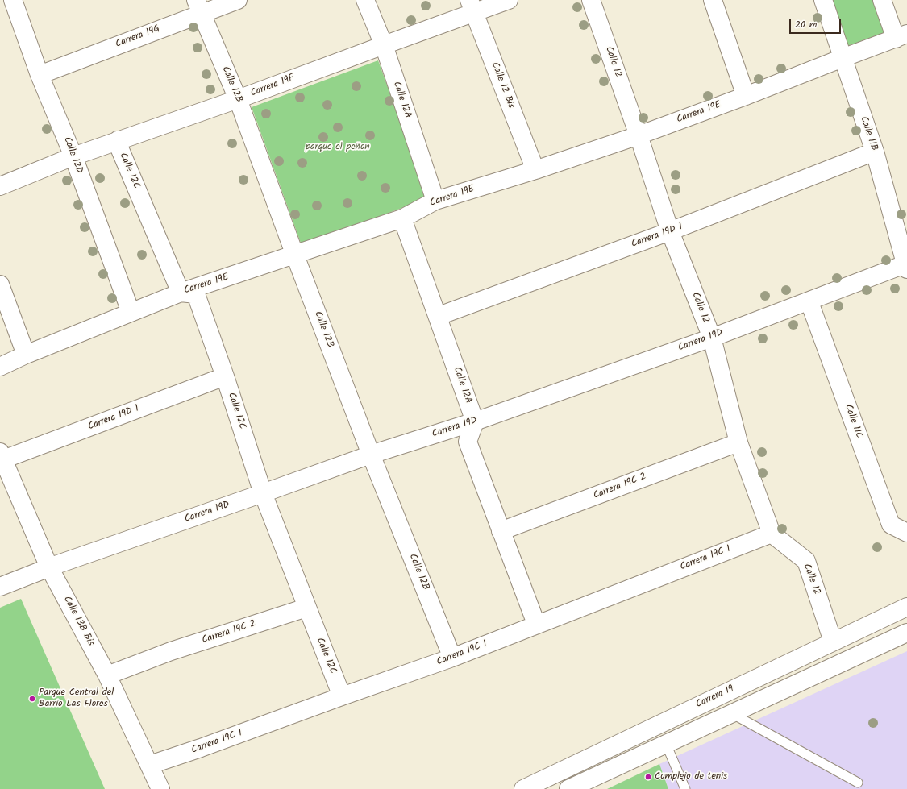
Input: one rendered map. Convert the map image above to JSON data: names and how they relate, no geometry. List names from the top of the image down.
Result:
{
  "streets": {
    "street": [
      "Carrera 19G",
      "Calle 12",
      "Calle 12B",
      "Calle 12 Bis",
      "Carrera 19F",
      "Calle 12A",
      "Carrera 19E",
      "Calle 11B",
      "Calle 12D",
      "Calle 12C",
      "Carrera 19D 1",
      "Carrera 19D",
      "Calle 11C",
      "Carrera 19C 2",
      "Carrera 19C 1",
      "Calle 13B Bis",
      "Carrera 19"
    ]
  },
  "crossings": [
    ["Carrera 19G", "Calle 12B"],
    ["Carrera 19G", "Calle 12D"],
    ["Calle 12", "Carrera 19E"],
    ["Calle 12", "Carrera 19D 1"],
    ["Calle 12", "Carrera 19D"],
    ["Calle 12", "Carrera 19C 2"],
    ["Calle 12", "Carrera 19C 1"],
    ["Calle 12", "Carrera 19"],
    ["Calle 12B", "Carrera 19F"],
    ["Calle 12B", "Carrera 19E"],
    ["Calle 12B", "Carrera 19D"],
    ["Calle 12B", "Carrera 19C 1"],
    ["Calle 12 Bis", "Carrera 19F"],
    ["Calle 12 Bis", "Carrera 19E"],
    ["Carrera 19F", "Calle 12A"],
    ["Carrera 19F", "Calle 12D"],
    ["Carrera 19F", "Calle 12C"],
    ["Calle 12A", "Carrera 19E"],
    ["Calle 12A", "Carrera 19D 1"],
    ["Calle 12A", "Carrera 19D"],
    ["Carrera 19E", "Calle 11B"],
    ["Carrera 19E", "Calle 12D"],
    ["Carrera 19E", "Calle 12C"],
    ["Calle 11B", "Carrera 19D 1"],
    ["Calle 11B", "Carrera 19D"],
    ["Calle 12C", "Carrera 19D 1"],
    ["Calle 12C", "Carrera 19D"],
    ["Calle 12C", "Carrera 19C 2"],
    ["Calle 12C", "Carrera 19C 1"],
    ["Carrera 19D 1", "Calle 13B Bis"],
    ["Carrera 19D", "Calle 11C"],
    ["Carrera 19D", "Calle 13B Bis"],
    ["Carrera 19C 2", "Calle 13B Bis"],
    ["Carrera 19C 1", "Calle 13B Bis"]
  ],
  "parks": ["parque el peñon"],
  "places": ["Parque Central del Barrio Las Flores", "Complejo de tenis"],
  "scale_bar": "20 m"
}
